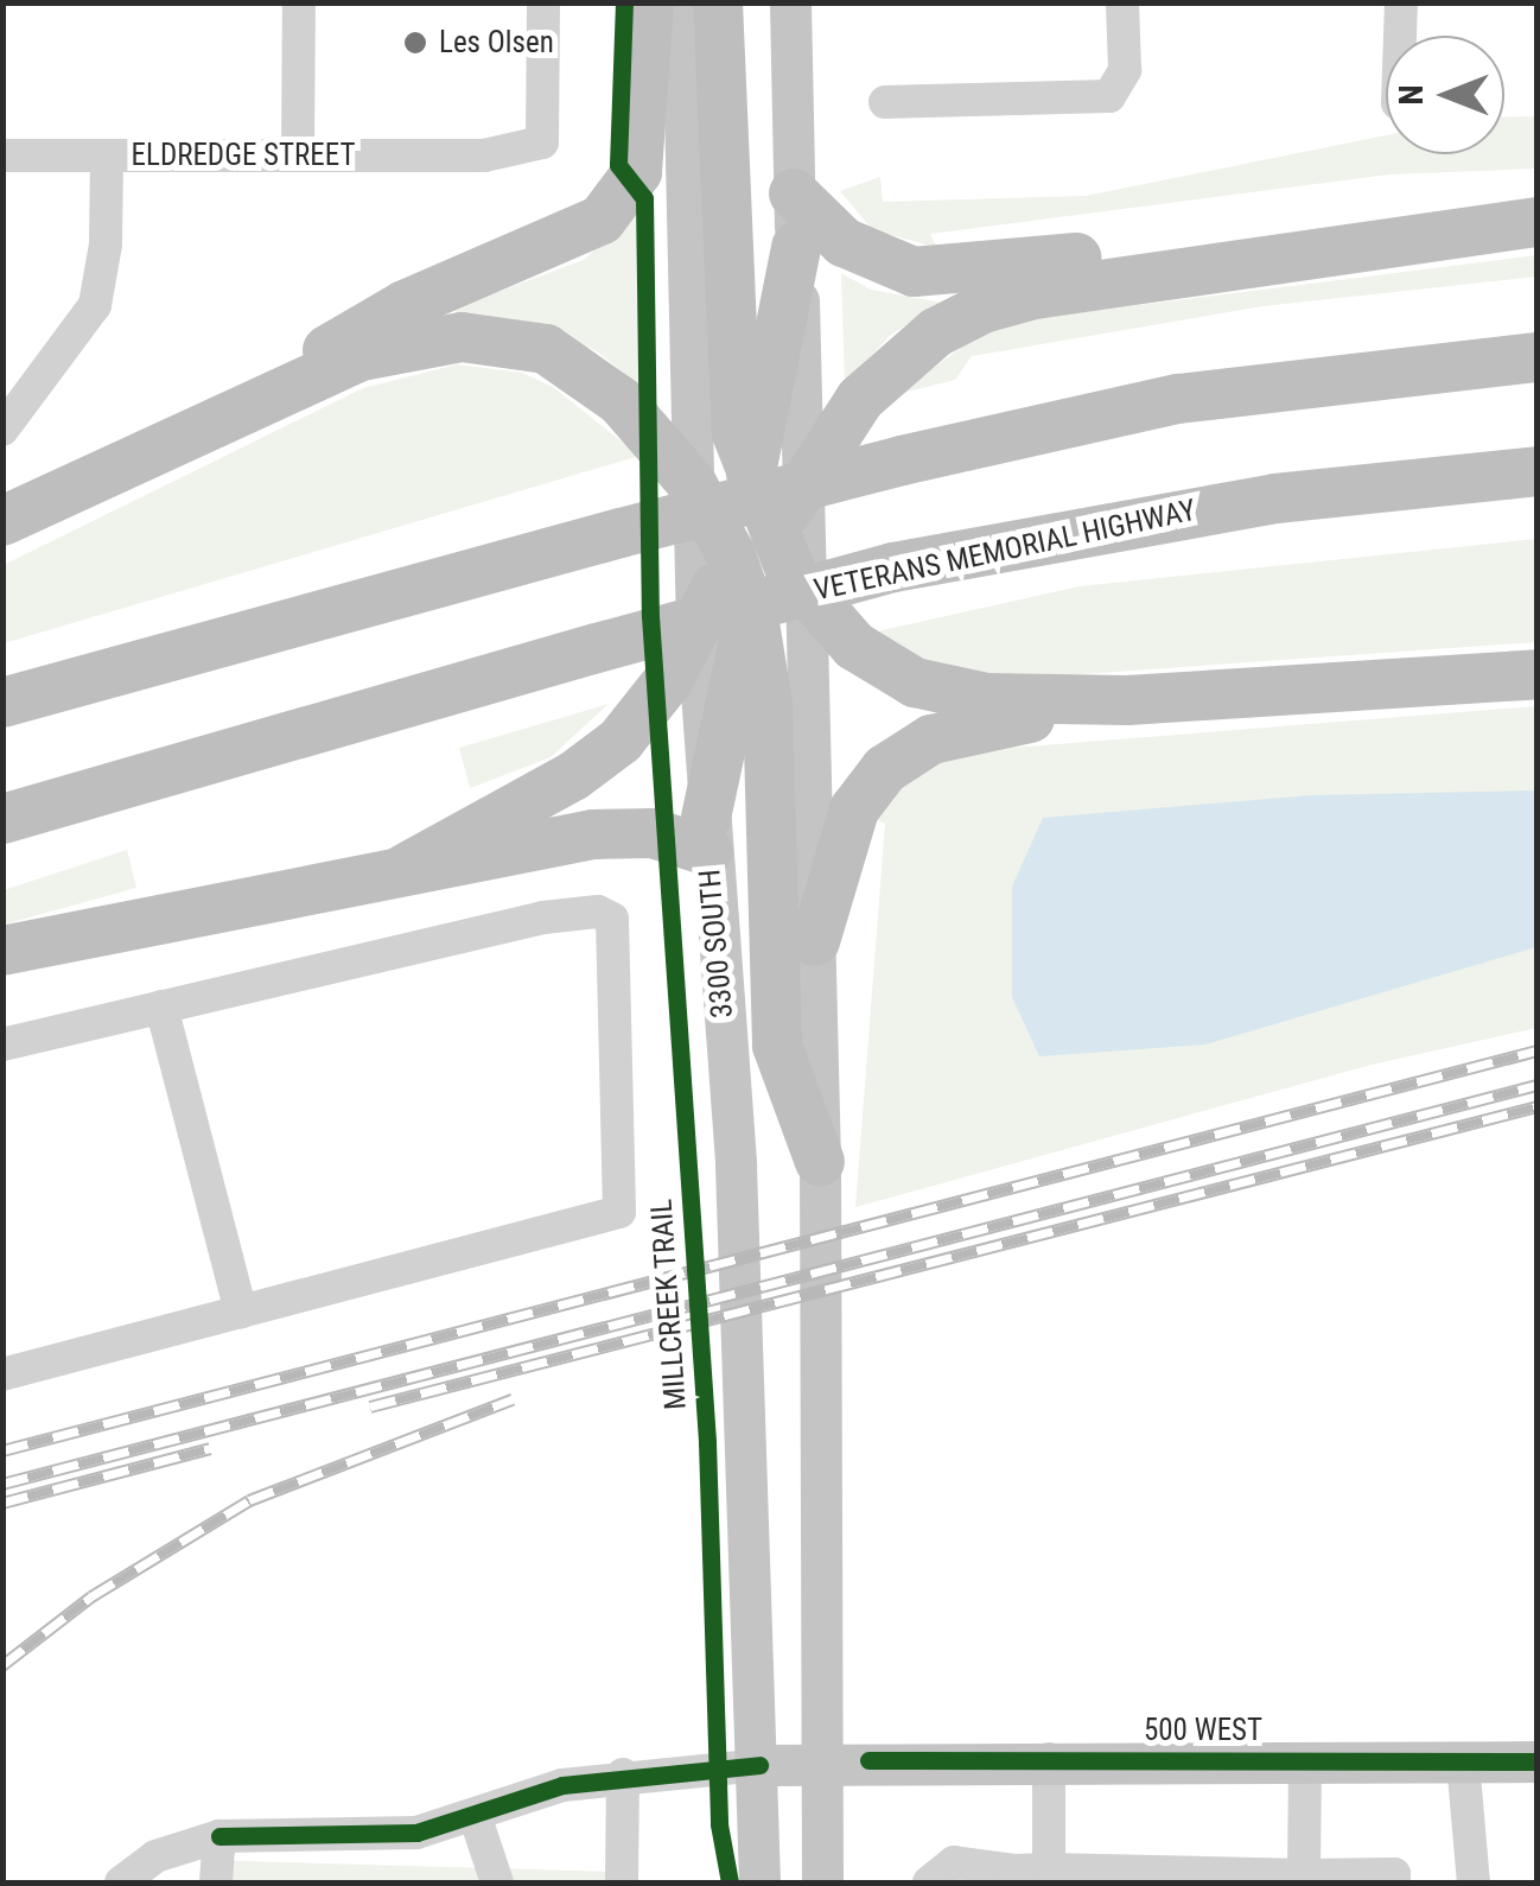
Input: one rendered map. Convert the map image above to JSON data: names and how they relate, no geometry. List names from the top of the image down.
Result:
{
  "streets": {
    "highway": ["VETERANS MEMORIAL HIGHWAY"],
    "main road": ["3300 SOUTH", "500 WEST"],
    "street": ["ELDREDGE STREET"],
    "cycle path": ["MILLCREEK TRAIL"]
  },
  "crossings": [
    ["3300 SOUTH", "500 WEST"]
  ],
  "places": ["Les Olsen"],
  "north": "left"
}
